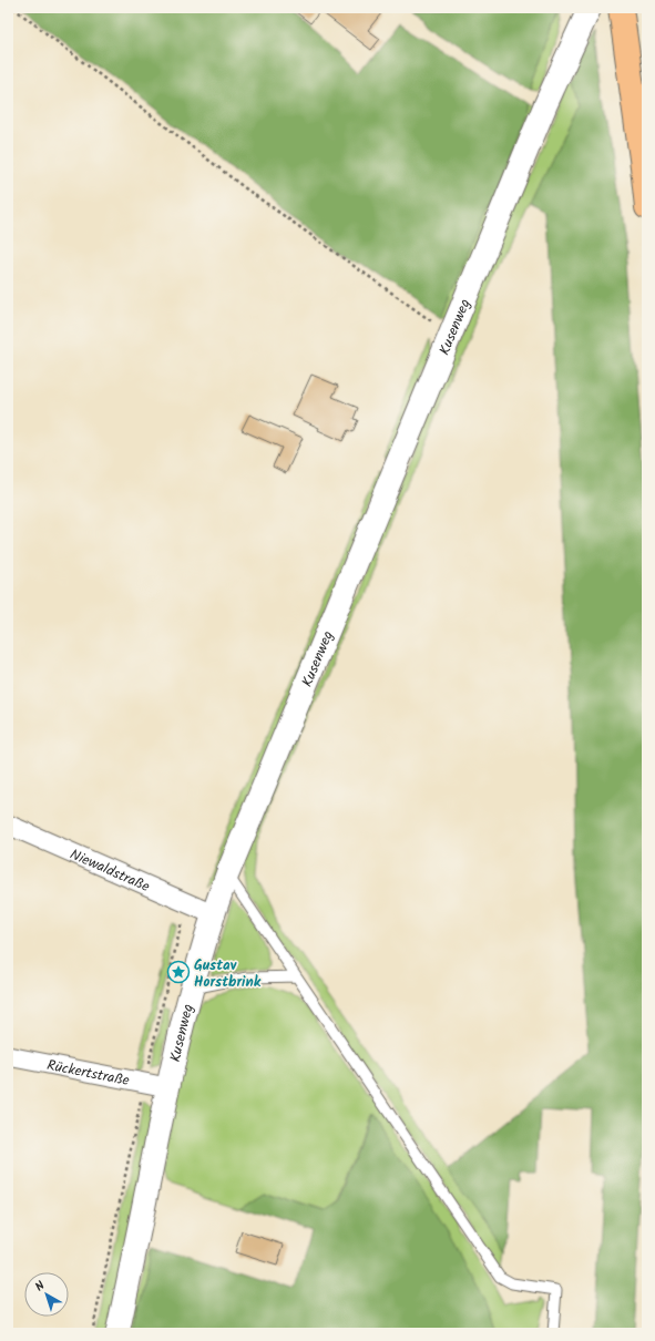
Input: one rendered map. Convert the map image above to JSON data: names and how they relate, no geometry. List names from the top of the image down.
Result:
{
  "streets": {
    "street": ["Kusenweg", "Niewaldstraße", "Rückertstraße"]
  },
  "crossings": [
    ["Kusenweg", "Niewaldstraße"],
    ["Kusenweg", "Rückertstraße"]
  ],
  "places": {
    "place": ["Gustav Horstbrink"]
  },
  "north": "top left"
}
